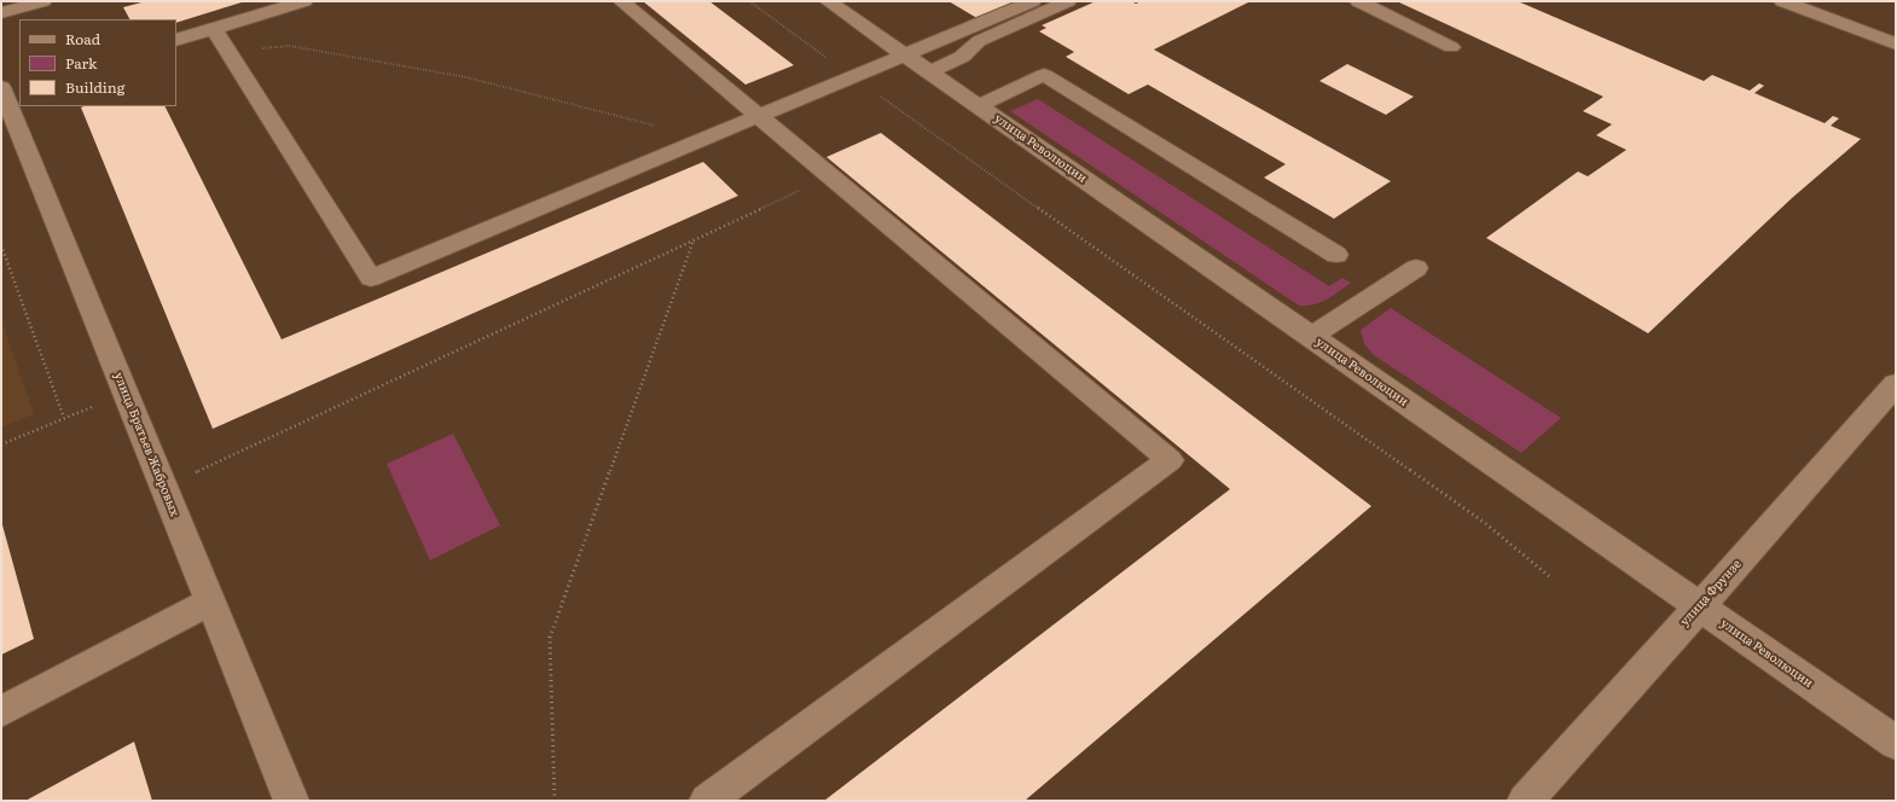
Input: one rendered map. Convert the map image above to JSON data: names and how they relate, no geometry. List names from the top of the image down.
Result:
{
  "streets": {
    "street": ["улица Революции", "улица Братьев Жабровых", "улица Фрунзе"]
  },
  "crossings": [
    ["улица Революции", "улица Фрунзе"]
  ],
  "legend": ["Road", "Park", "Building"]
}
